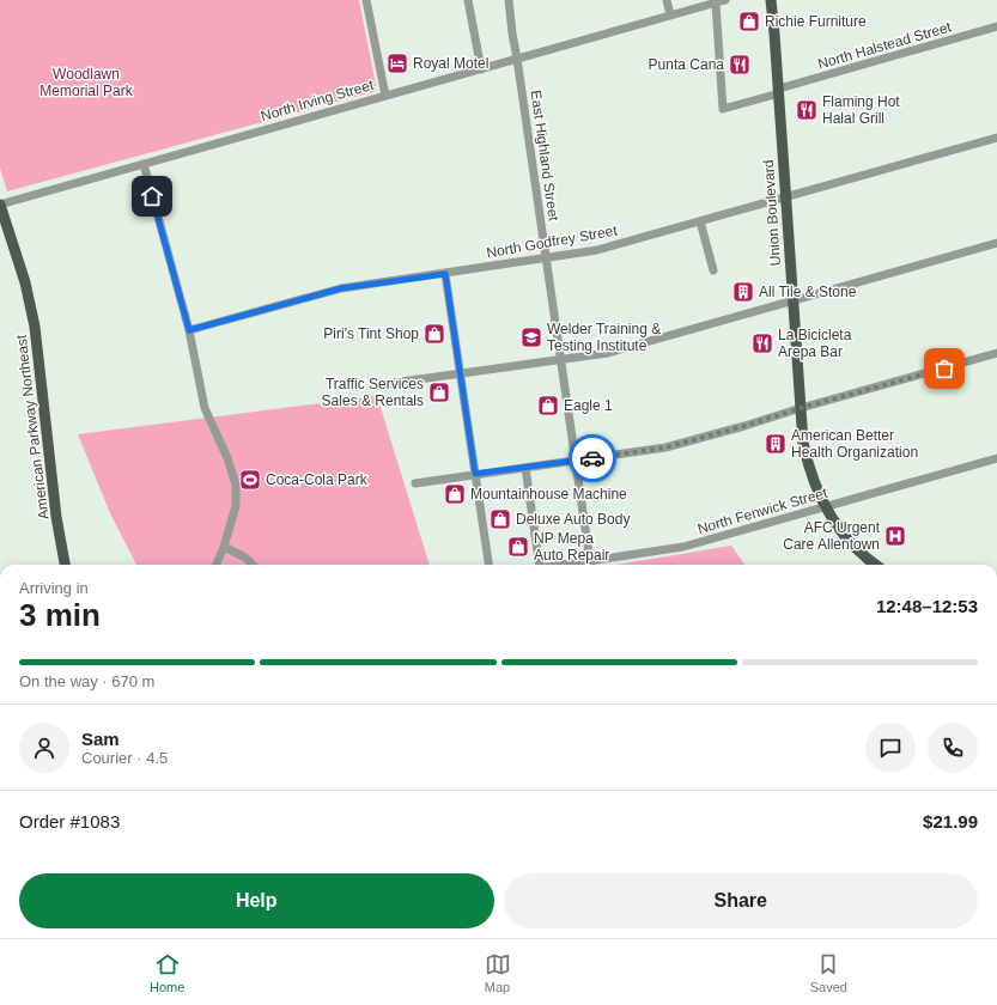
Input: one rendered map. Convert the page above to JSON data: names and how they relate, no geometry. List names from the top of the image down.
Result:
{
  "streets": {
    "main road": ["Union Boulevard", "American Parkway Northeast"],
    "street": [
      "North Halstead Street",
      "North Irving Street",
      "East Highland Street",
      "North Godfrey Street",
      "North Fenwick Street"
    ]
  },
  "crossings": [
    ["North Halstead Street", "North Irving Street"],
    ["North Halstead Street", "Union Boulevard"],
    ["North Irving Street", "East Highland Street"],
    ["North Irving Street", "American Parkway Northeast"],
    ["East Highland Street", "North Godfrey Street"],
    ["East Highland Street", "North Fenwick Street"],
    ["Union Boulevard", "North Godfrey Street"],
    ["Union Boulevard", "North Fenwick Street"]
  ],
  "parks": ["Woodlawn Memorial Park"],
  "places": {
    "shop": [
      "Richie Furniture",
      "Piri's Tint Shop",
      "Traffic Services Sales & Rentals",
      "Eagle 1",
      "Mountainhouse Machine",
      "Deluxe Auto Body",
      "NP Mepa Auto Repair"
    ],
    "hotel": ["Royal Motel"],
    "restaurant": ["Punta Cana", "Flaming Hot Halal Grill", "La Bicicleta Arepa Bar"],
    "building": ["All Tile & Stone", "American Better Health Organization"],
    "school or university": ["Welder Training & Testing Institute"],
    "sports": ["Coca-Cola Park"],
    "hospital": ["AFC Urgent Care Allentown"]
  },
  "page": {
    "heading": ["3 min", "Arriving in", "12:48–12:53"],
    "panel": [
      "Sam",
      "Courier · 4.5",
      "Order #1083",
      "$21.99"
    ],
    "bar": "On the way · 670 m",
    "buttons": ["Help", "Share"],
    "tabs": ["Home", "Map", "Saved"]
  }
}
